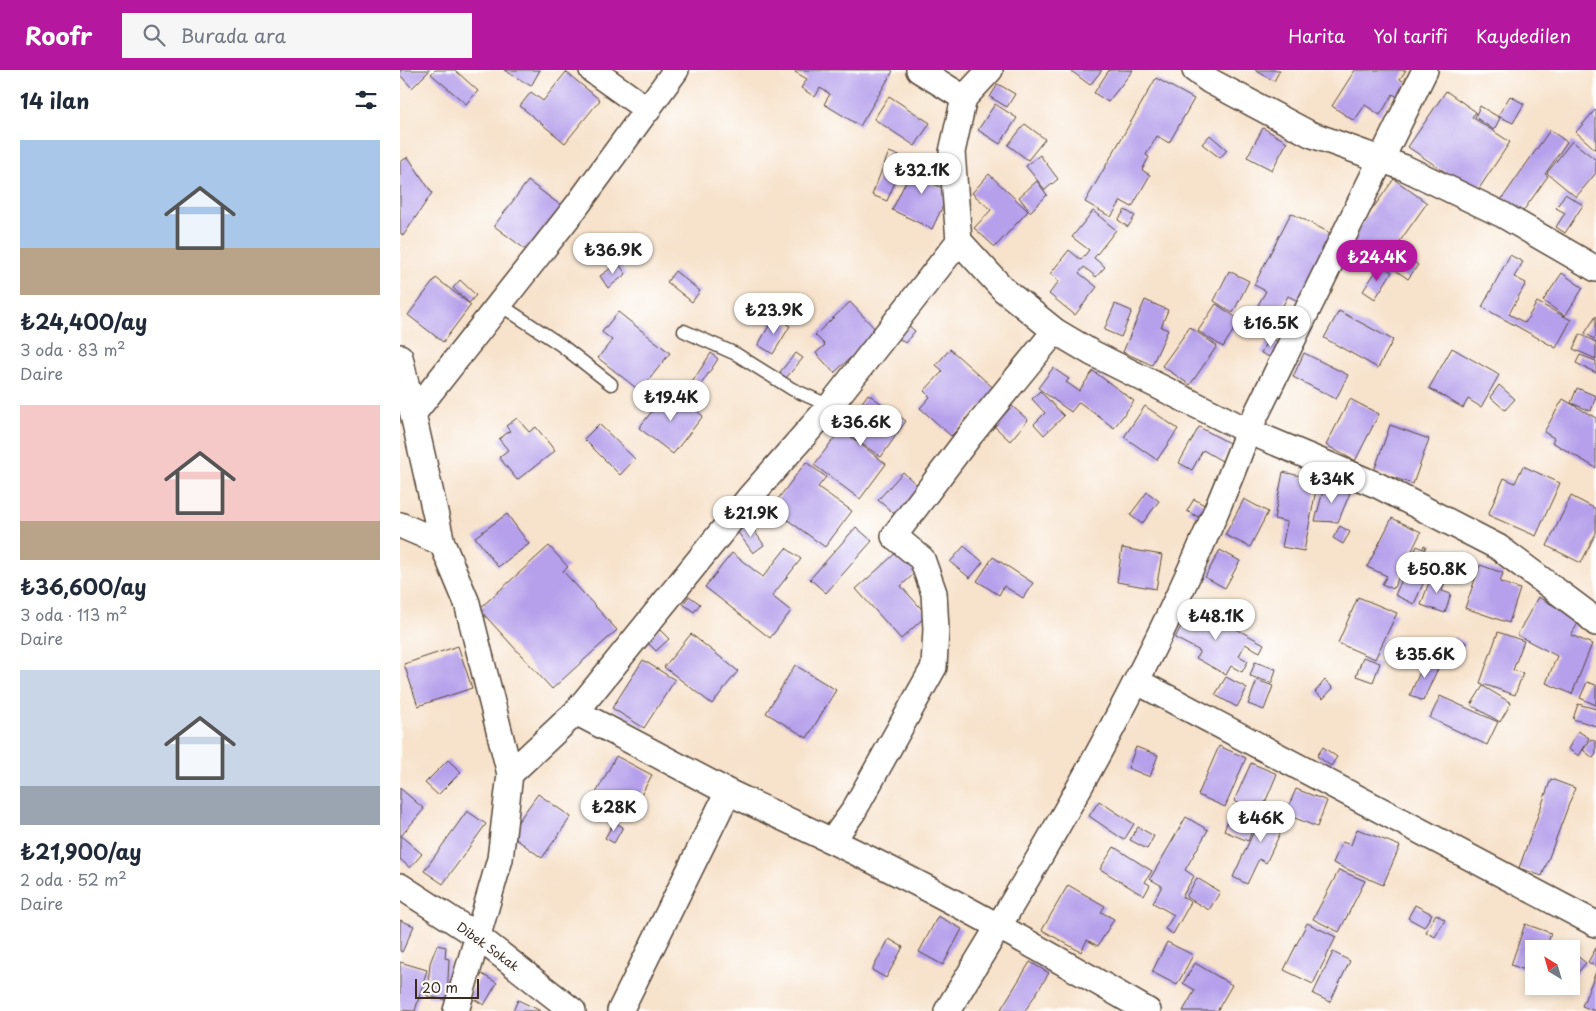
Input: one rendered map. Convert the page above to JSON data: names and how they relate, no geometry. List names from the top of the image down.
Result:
{
  "streets": {
    "street": ["Dibek Sokak"]
  },
  "scale_bar": "20 m",
  "north": "top left",
  "page": {
    "header": "Roofr",
    "search": "Burada ara",
    "nav": ["Harita", "Yol tarifi", "Kaydedilen"],
    "heading": "14 ilan",
    "list": [
      {
        "name": "₺24,400/ay",
        "note": "3 oda · 83 m² · Daire"
      },
      {
        "name": "₺36,600/ay",
        "note": "3 oda · 113 m² · Daire"
      },
      {
        "name": "₺21,900/ay",
        "note": "2 oda · 52 m² · Daire"
      }
    ],
    "price": [
      "₺32.1K",
      "₺36.9K",
      "₺24.4K",
      "₺23.9K",
      "₺16.5K",
      "₺19.4K",
      "₺36.6K",
      "₺34K",
      "₺21.9K",
      "₺50.8K",
      "₺48.1K",
      "₺35.6K",
      "₺28K",
      "₺46K"
    ],
    "scale": "20 m"
  }
}
